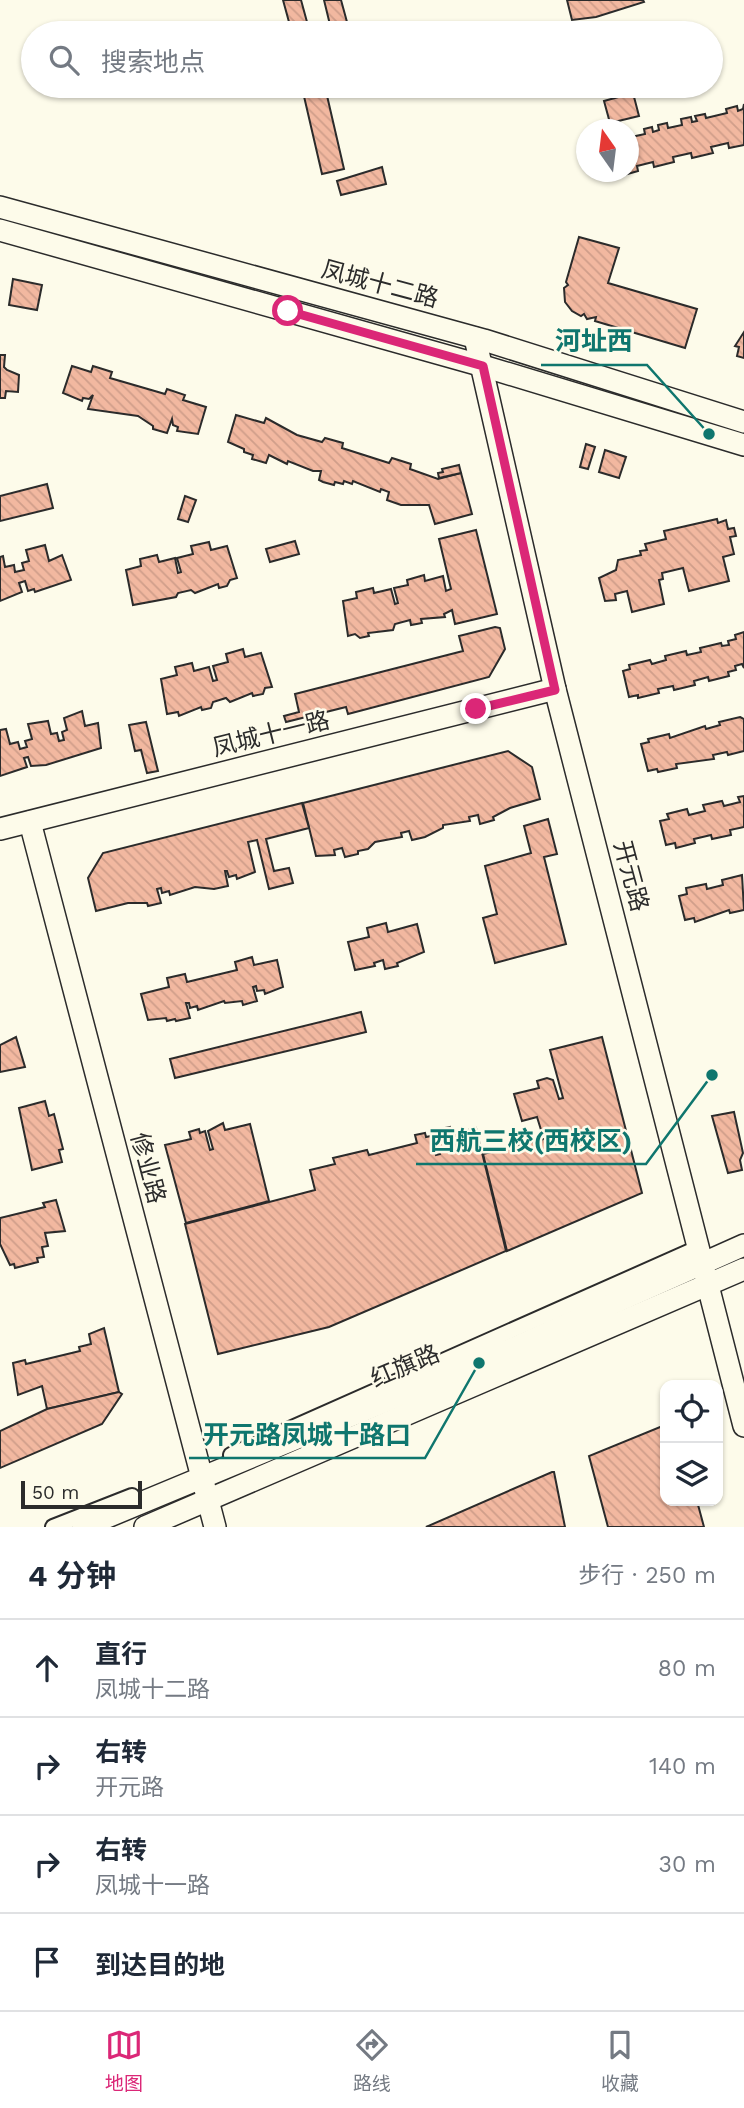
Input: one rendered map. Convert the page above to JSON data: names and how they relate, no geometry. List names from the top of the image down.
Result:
{
  "streets": {
    "street": [
      "凤城十二路",
      "凤城十一路",
      "开元路",
      "修业路",
      "红旗路"
    ]
  },
  "crossings": [
    ["凤城十二路", "开元路"],
    ["凤城十一路", "开元路"],
    ["凤城十一路", "修业路"],
    ["开元路", "红旗路"],
    ["修业路", "红旗路"]
  ],
  "places": ["河址西", "西航三校(西校区)", "开元路凤城十路口"],
  "scale_bar": "50 m",
  "north": "top",
  "page": {
    "search": "搜索地点",
    "scale": "50 m",
    "heading": ["4 分钟", "步行 · 250 m"],
    "list": [
      ["直行", "凤城十二路", "80 m"],
      ["右转", "开元路", "140 m"],
      ["右转", "凤城十一路", "30 m"],
      "到达目的地"
    ],
    "nav": ["地图", "路线", "收藏"]
  }
}
